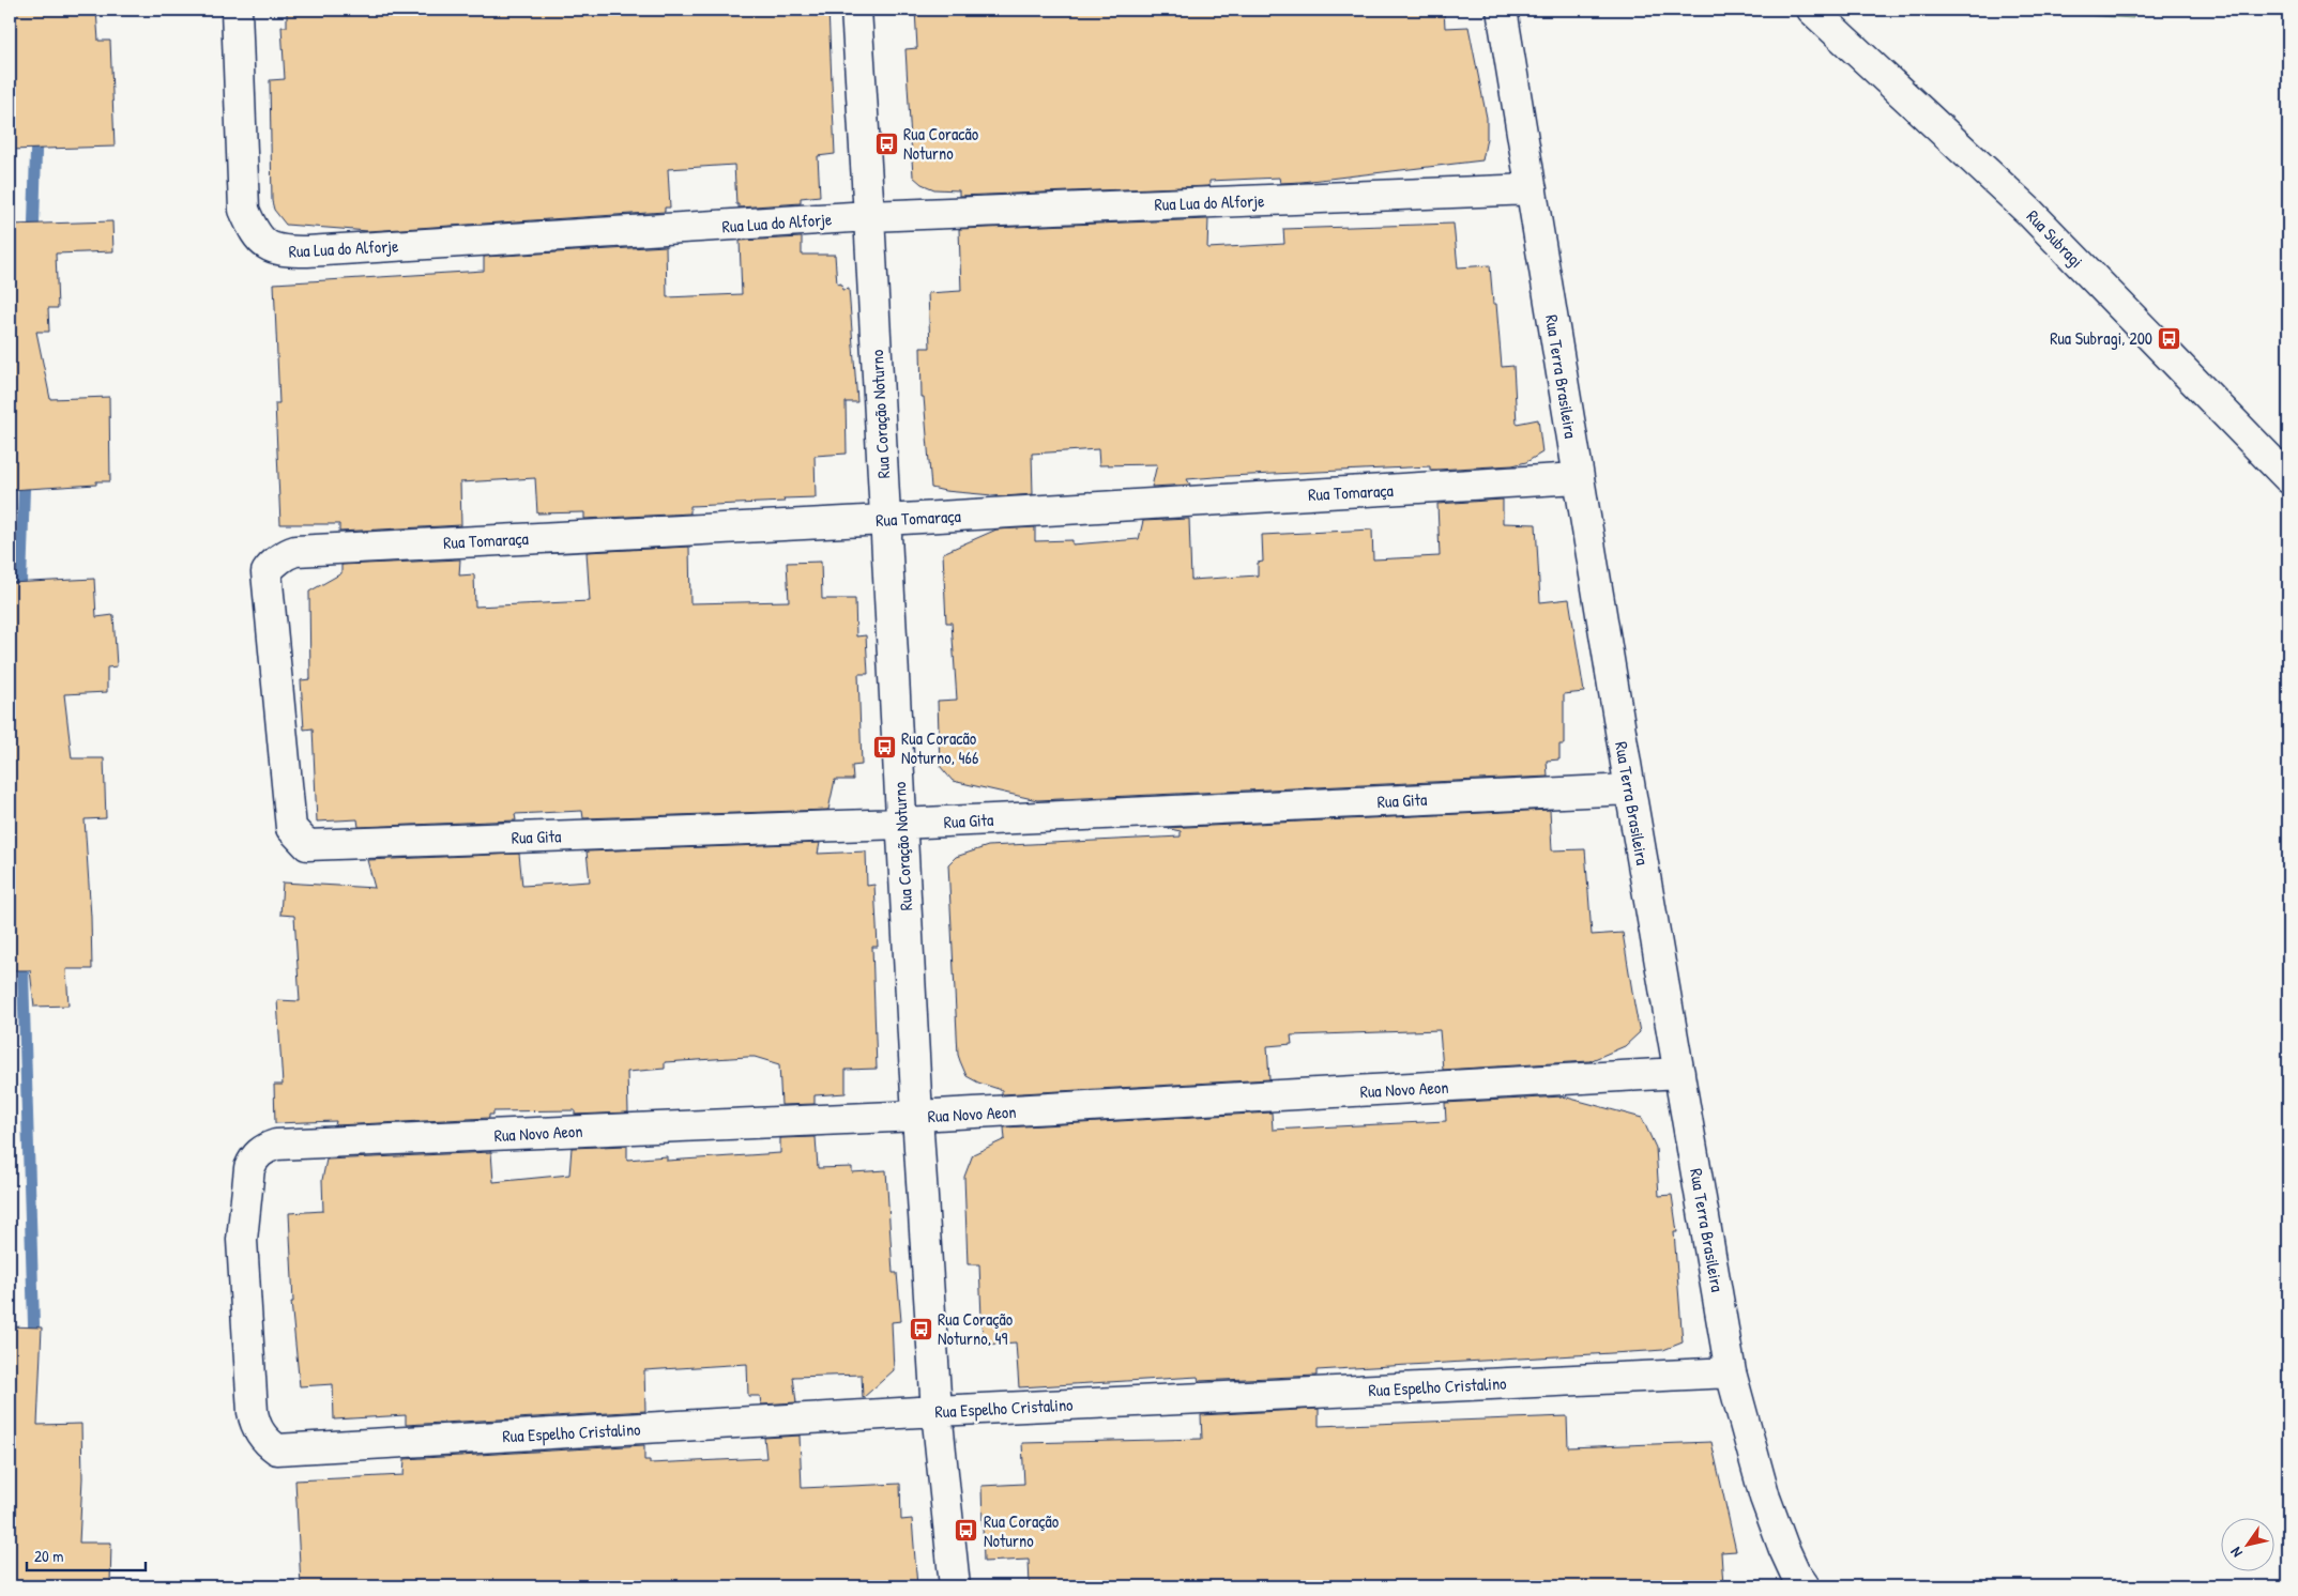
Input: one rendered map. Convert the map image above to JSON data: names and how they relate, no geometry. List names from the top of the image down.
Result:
{
  "streets": {
    "street": [
      "Rua Lua do Alforje",
      "Rua Subragi",
      "Rua Terra Brasileira",
      "Rua Coração Noturno",
      "Rua Tomaraça",
      "Rua Gita",
      "Rua Novo Aeon",
      "Rua Espelho Cristalino"
    ]
  },
  "crossings": [
    ["Rua Lua do Alforje", "Rua Terra Brasileira"],
    ["Rua Lua do Alforje", "Rua Coração Noturno"],
    ["Rua Terra Brasileira", "Rua Tomaraça"],
    ["Rua Terra Brasileira", "Rua Gita"],
    ["Rua Terra Brasileira", "Rua Novo Aeon"],
    ["Rua Terra Brasileira", "Rua Espelho Cristalino"],
    ["Rua Coração Noturno", "Rua Tomaraça"],
    ["Rua Coração Noturno", "Rua Gita"],
    ["Rua Coração Noturno", "Rua Novo Aeon"],
    ["Rua Coração Noturno", "Rua Espelho Cristalino"],
    ["Rua Tomaraça", "Rua Gita"],
    ["Rua Novo Aeon", "Rua Espelho Cristalino"]
  ],
  "places": {
    "bus stop": [
      "Rua Coracão Noturno",
      "Rua Subragi, 200",
      "Rua Coracão Noturno, 466",
      "Rua Coração Noturno, 49",
      "Rua Coração Noturno"
    ]
  },
  "scale_bar": "20 m",
  "north": "bottom left"
}
